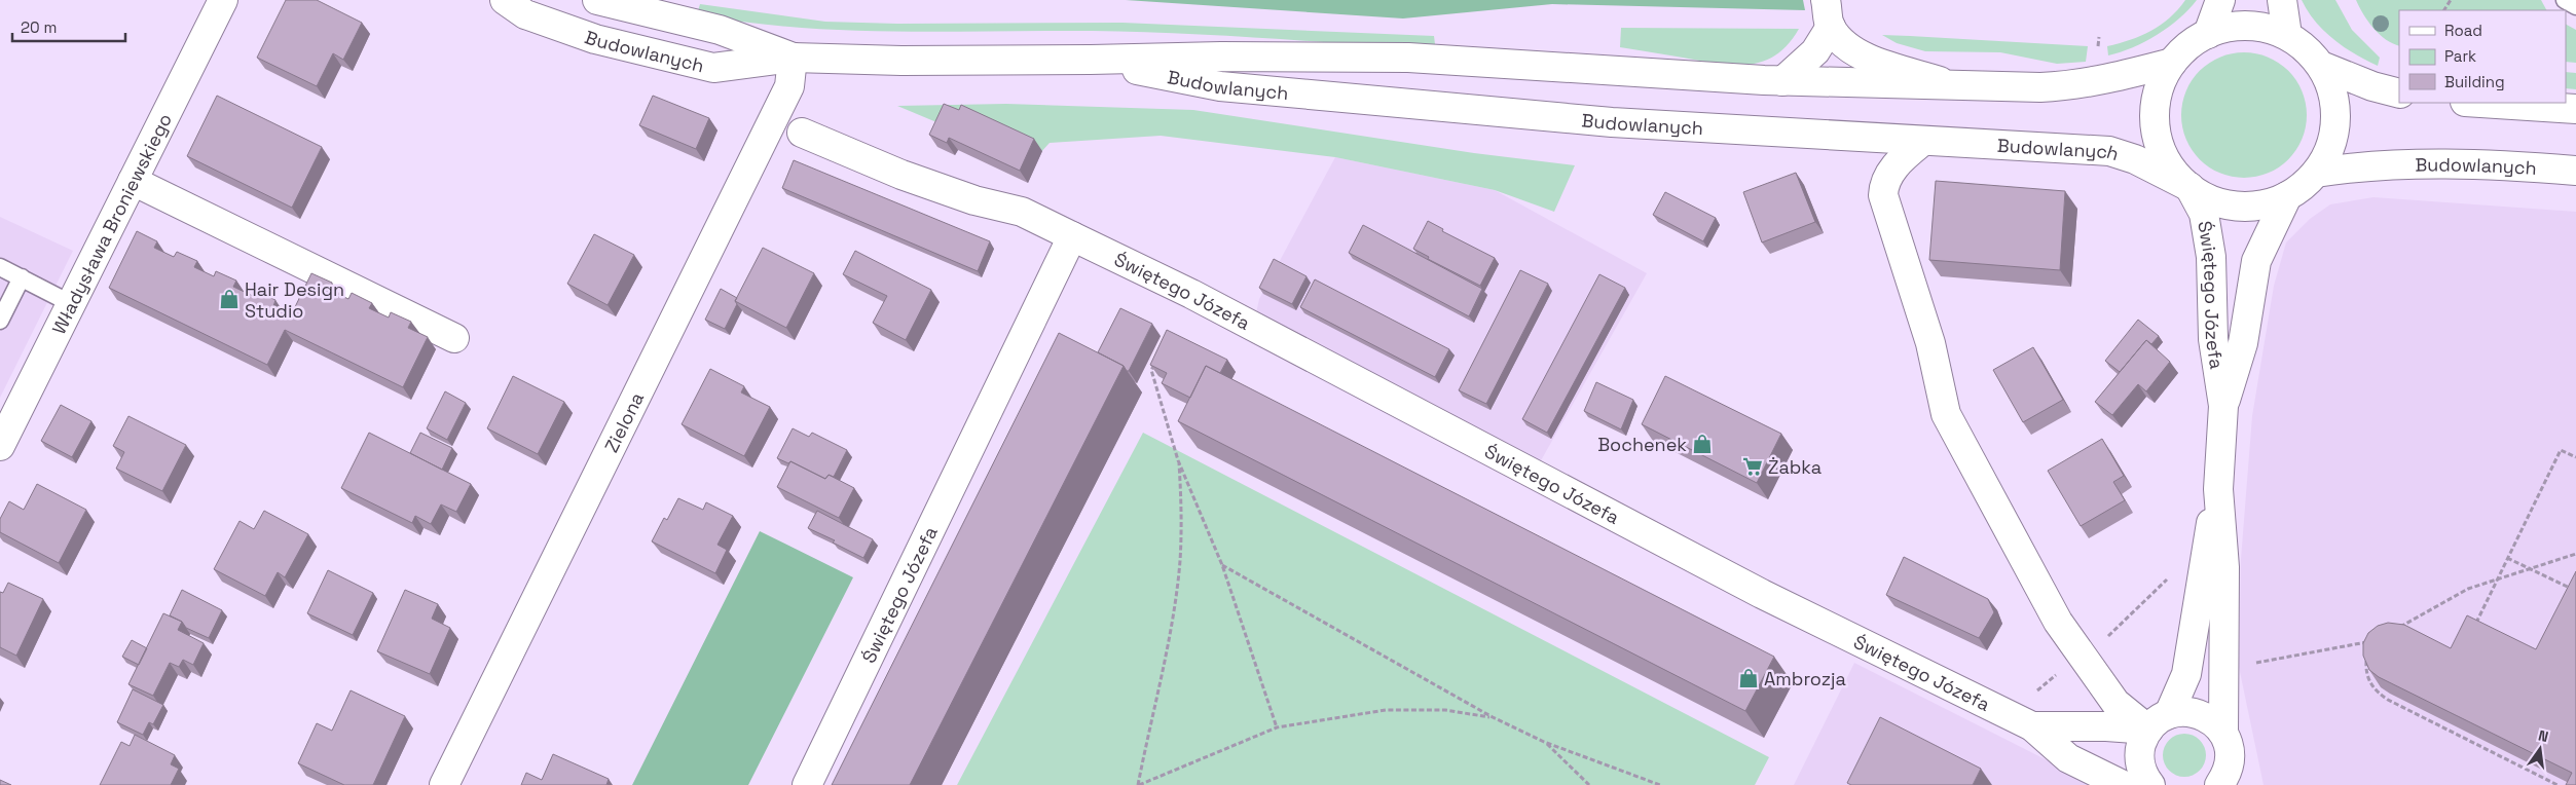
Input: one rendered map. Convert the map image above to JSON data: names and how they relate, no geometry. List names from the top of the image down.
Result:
{
  "streets": {
    "street": [
      "Budowlanych",
      "Władysława Broniewskiego",
      "Świętego Józefa",
      "Zielona"
    ]
  },
  "crossings": [
    ["Budowlanych", "Świętego Józefa"],
    ["Budowlanych", "Zielona"]
  ],
  "places": {
    "shop": ["Hair Design Studio", "Bochenek", "Ambrozja"],
    "supermarket": ["Żabka"]
  },
  "legend": ["Road", "Park", "Building"],
  "scale_bar": "20 m",
  "north": "top"
}
